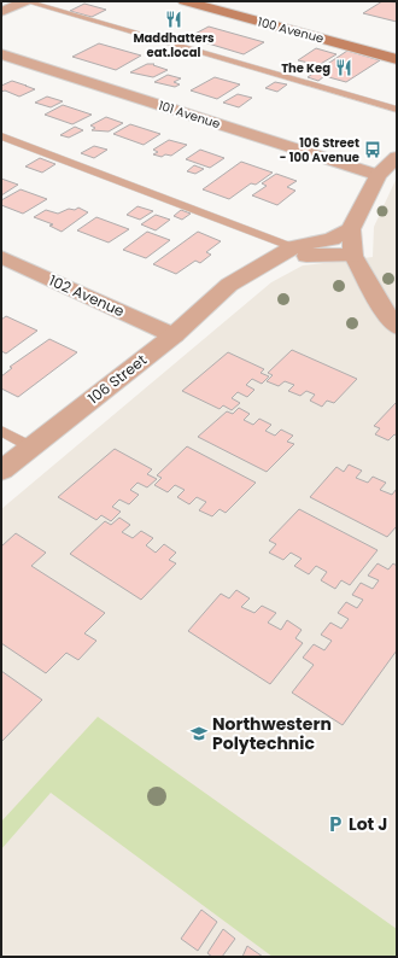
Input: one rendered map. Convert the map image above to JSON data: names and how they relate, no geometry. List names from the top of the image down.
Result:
{
  "streets": {
    "main road": ["100 Avenue"],
    "street": ["101 Avenue", "102 Avenue", "106 Street"]
  },
  "crossings": [
    ["102 Avenue", "106 Street"]
  ],
  "places": {
    "restaurant": ["Maddhatters eat.local", "The Keg"],
    "bus stop": ["106 Street - 100 Avenue"],
    "school or university": ["Northwestern Polytechnic"],
    "parking": ["Lot J"]
  }
}
